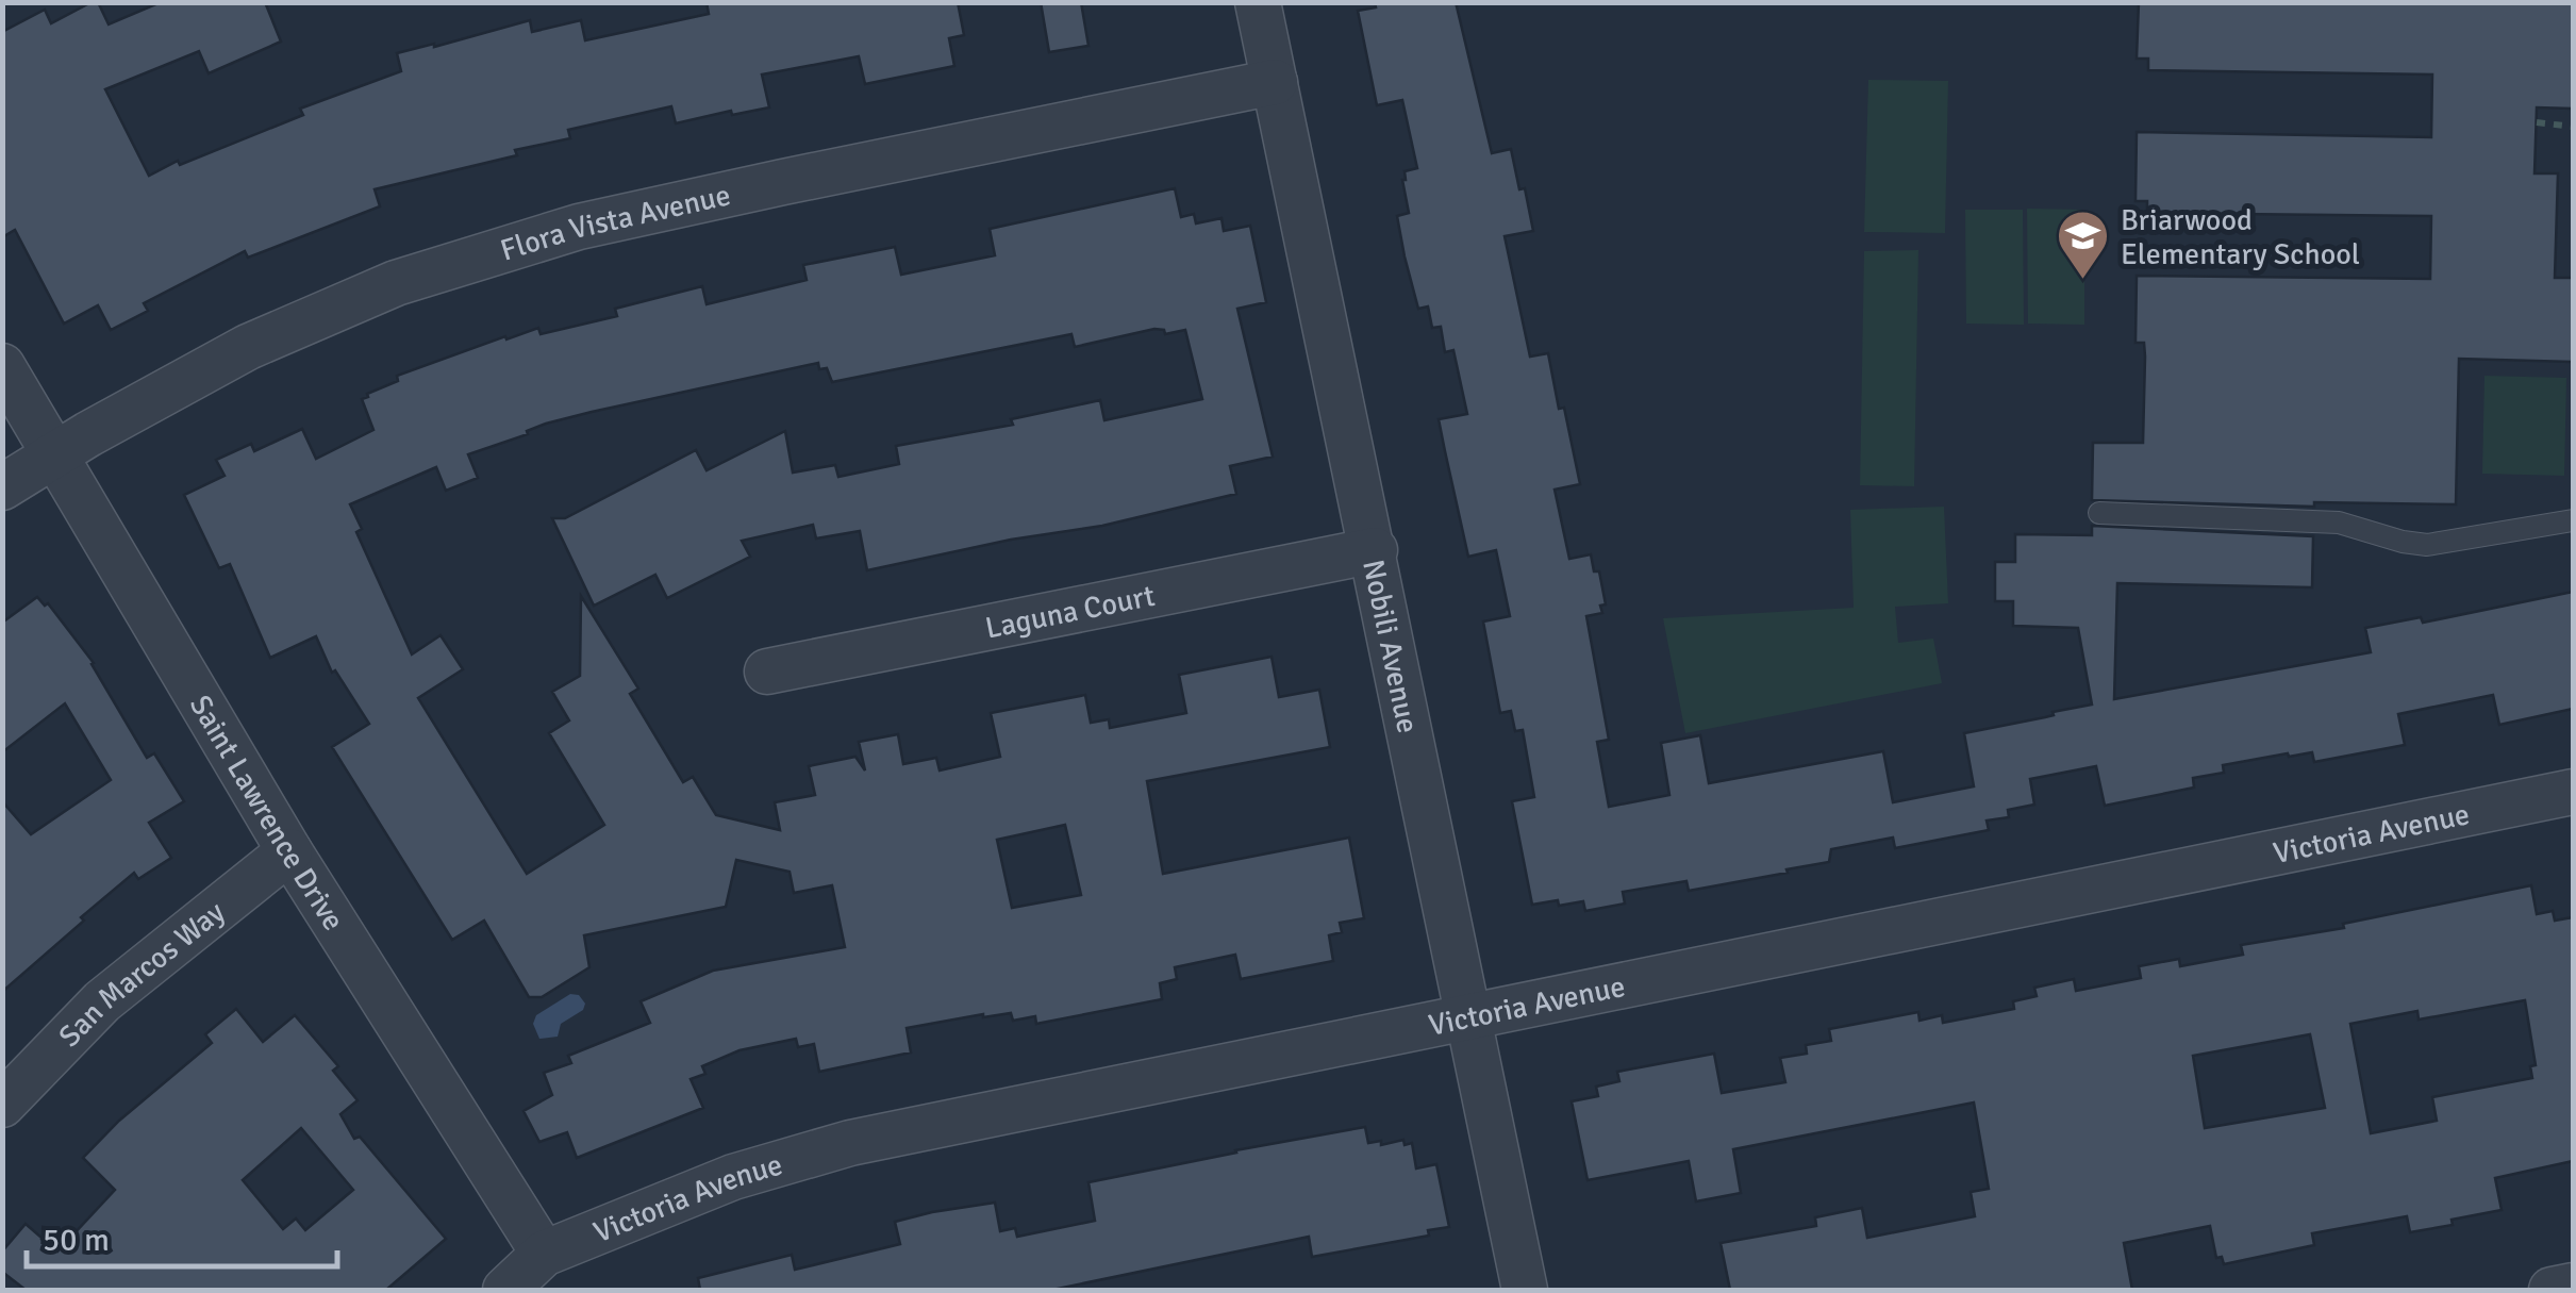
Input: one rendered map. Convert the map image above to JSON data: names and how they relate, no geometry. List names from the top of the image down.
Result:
{
  "streets": {
    "street": [
      "Flora Vista Avenue",
      "Laguna Court",
      "Nobili Avenue",
      "Saint Lawrence Drive",
      "Victoria Avenue",
      "San Marcos Way"
    ]
  },
  "crossings": [
    ["Flora Vista Avenue", "Nobili Avenue"],
    ["Flora Vista Avenue", "Saint Lawrence Drive"],
    ["Laguna Court", "Nobili Avenue"],
    ["Nobili Avenue", "Victoria Avenue"],
    ["Saint Lawrence Drive", "Victoria Avenue"],
    ["Saint Lawrence Drive", "San Marcos Way"]
  ],
  "places": {
    "school or university": ["Briarwood Elementary School"]
  },
  "scale_bar": "50 m"
}
